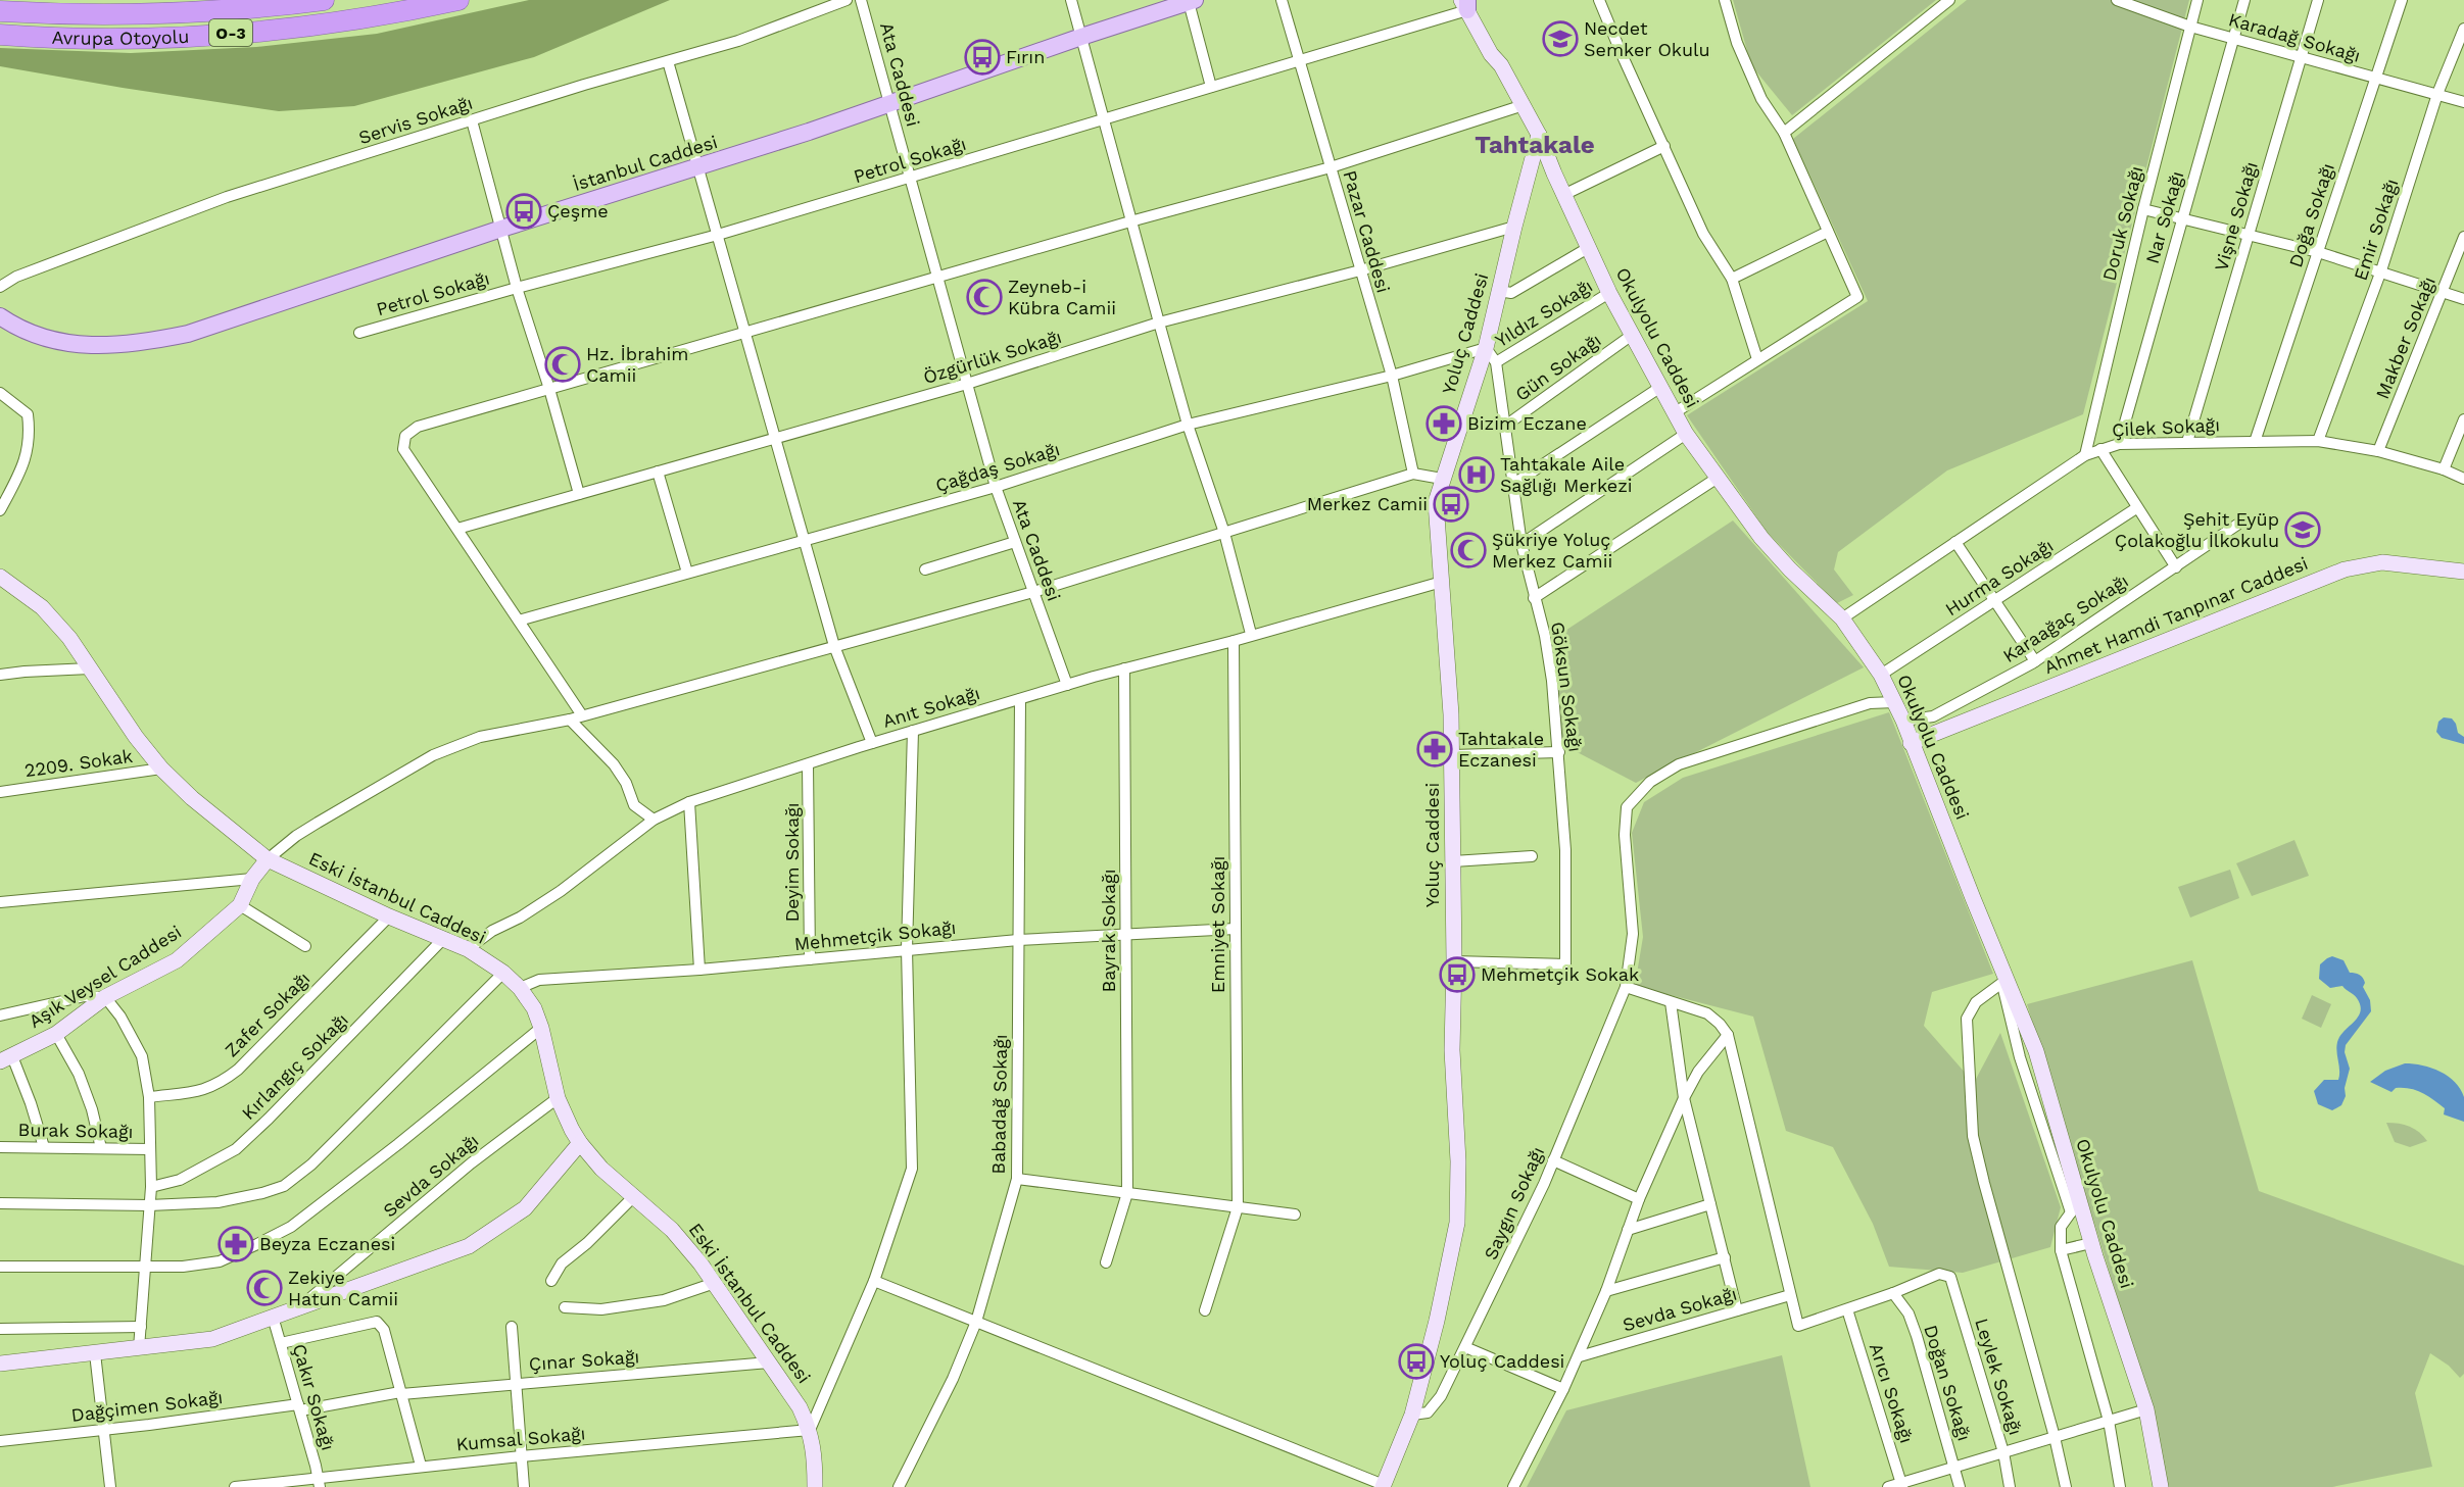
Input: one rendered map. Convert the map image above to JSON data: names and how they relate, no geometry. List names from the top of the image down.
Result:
{
  "streets": {
    "highway": ["O-3", "Avrupa Otoyolu"],
    "main road": ["İstanbul Caddesi"],
    "street": [
      "Karadağ Sokağı",
      "Ata Caddesi",
      "Servis Sokağı",
      "Petrol Sokağı",
      "Doğa Sokağı",
      "Vişne Sokağı",
      "Nar Sokağı",
      "Doruk Sokağı",
      "Emir Sokağı",
      "Pazar Caddesi",
      "Yıldız Sokağı",
      "Yoluç Caddesi",
      "Okulyolu Caddesi",
      "Makber Sokağı",
      "Özgürlük Sokağı",
      "Gün Sokağı",
      "Çilek Sokağı",
      "Çağdaş Sokağı",
      "Hurma Sokağı",
      "Ahmet Hamdi Tanpınar Caddesi",
      "Karaağaç Sokağı",
      "Göksun Sokağı",
      "Anıt Sokağı",
      "2209. Sokak",
      "Deyim Sokağı",
      "Eski İstanbul Caddesi",
      "Emniyet Sokağı",
      "Bayrak Sokağı",
      "Mehmetçik Sokağı",
      "Aşık Veysel Caddesi",
      "Zafer Sokağı",
      "Kırlangıç Sokağı",
      "Babadağ Sokağı",
      "Burak Sokağı",
      "Sevda Sokağı",
      "Saygın Sokağı",
      "Çınar Sokağı",
      "Leylek Sokağı",
      "Doğan Sokağı",
      "Arıcı Sokağı",
      "Çakır Sokağı",
      "Dağçimen Sokağı",
      "Kumsal Sokağı"
    ]
  },
  "crossings": [
    ["Karadağ Sokağı", "Doğa Sokağı"],
    ["Karadağ Sokağı", "Vişne Sokağı"],
    ["Karadağ Sokağı", "Nar Sokağı"],
    ["Karadağ Sokağı", "Doruk Sokağı"],
    ["Karadağ Sokağı", "Emir Sokağı"],
    ["Ata Caddesi", "Petrol Sokağı"],
    ["Ata Caddesi", "İstanbul Caddesi"],
    ["Ata Caddesi", "Özgürlük Sokağı"],
    ["Ata Caddesi", "Çağdaş Sokağı"],
    ["Ata Caddesi", "Anıt Sokağı"],
    ["Petrol Sokağı", "Pazar Caddesi"],
    ["Petrol Sokağı", "Okulyolu Caddesi"],
    ["Doğa Sokağı", "Çilek Sokağı"],
    ["Vişne Sokağı", "Çilek Sokağı"],
    ["Nar Sokağı", "Çilek Sokağı"],
    ["Doruk Sokağı", "Çilek Sokağı"],
    ["Emir Sokağı", "Çilek Sokağı"],
    ["Pazar Caddesi", "Özgürlük Sokağı"],
    ["Pazar Caddesi", "Çağdaş Sokağı"],
    ["Yıldız Sokağı", "Okulyolu Caddesi"],
    ["Yıldız Sokağı", "Göksun Sokağı"],
    ["Yoluç Caddesi", "Okulyolu Caddesi"],
    ["Yoluç Caddesi", "Özgürlük Sokağı"],
    ["Yoluç Caddesi", "Çağdaş Sokağı"],
    ["Yoluç Caddesi", "Göksun Sokağı"],
    ["Yoluç Caddesi", "Anıt Sokağı"],
    ["Yoluç Caddesi", "Saygın Sokağı"],
    ["Okulyolu Caddesi", "Gün Sokağı"],
    ["Okulyolu Caddesi", "Çilek Sokağı"],
    ["Okulyolu Caddesi", "Hurma Sokağı"],
    ["Okulyolu Caddesi", "Ahmet Hamdi Tanpınar Caddesi"],
    ["Okulyolu Caddesi", "Karaağaç Sokağı"],
    ["Okulyolu Caddesi", "Saygın Sokağı"],
    ["Makber Sokağı", "Çilek Sokağı"],
    ["Gün Sokağı", "Göksun Sokağı"],
    ["Çağdaş Sokağı", "Göksun Sokağı"],
    ["Anıt Sokağı", "Deyim Sokağı"],
    ["Anıt Sokağı", "Eski İstanbul Caddesi"],
    ["Anıt Sokağı", "Emniyet Sokağı"],
    ["Anıt Sokağı", "Bayrak Sokağı"],
    ["Anıt Sokağı", "Babadağ Sokağı"],
    ["2209. Sokak", "Eski İstanbul Caddesi"],
    ["Deyim Sokağı", "Mehmetçik Sokağı"],
    ["Eski İstanbul Caddesi", "Mehmetçik Sokağı"],
    ["Eski İstanbul Caddesi", "Aşık Veysel Caddesi"],
    ["Eski İstanbul Caddesi", "Zafer Sokağı"],
    ["Eski İstanbul Caddesi", "Kırlangıç Sokağı"],
    ["Eski İstanbul Caddesi", "Sevda Sokağı"],
    ["Eski İstanbul Caddesi", "Çınar Sokağı"],
    ["Eski İstanbul Caddesi", "Kumsal Sokağı"],
    ["Emniyet Sokağı", "Mehmetçik Sokağı"],
    ["Bayrak Sokağı", "Mehmetçik Sokağı"],
    ["Mehmetçik Sokağı", "Babadağ Sokağı"],
    ["Çınar Sokağı", "Çakır Sokağı"],
    ["Çınar Sokağı", "Dağçimen Sokağı"],
    ["Leylek Sokağı", "Doğan Sokağı"],
    ["Çakır Sokağı", "Dağçimen Sokağı"],
    ["Çakır Sokağı", "Kumsal Sokağı"]
  ],
  "districts": ["Tahtakale"],
  "places": {
    "school or university": ["Necdet Semker Okulu", "Şehit Eyüp Çolakoğlu İlkokulu"],
    "bus stop": [
      "Fırın",
      "Çeşme",
      "Merkez Camii",
      "Mehmetçik Sokak",
      "Yoluç Caddesi"
    ],
    "mosque": [
      "Zeyneb-i Kübra Camii",
      "Hz. İbrahim Camii",
      "Şükriye Yoluç Merkez Camii",
      "Zekiye Hatun Camii"
    ],
    "pharmacy": ["Bizim Eczane", "Tahtakale Eczanesi", "Beyza Eczanesi"],
    "hospital": ["Tahtakale Aile Sağlığı Merkezi"]
  }
}
